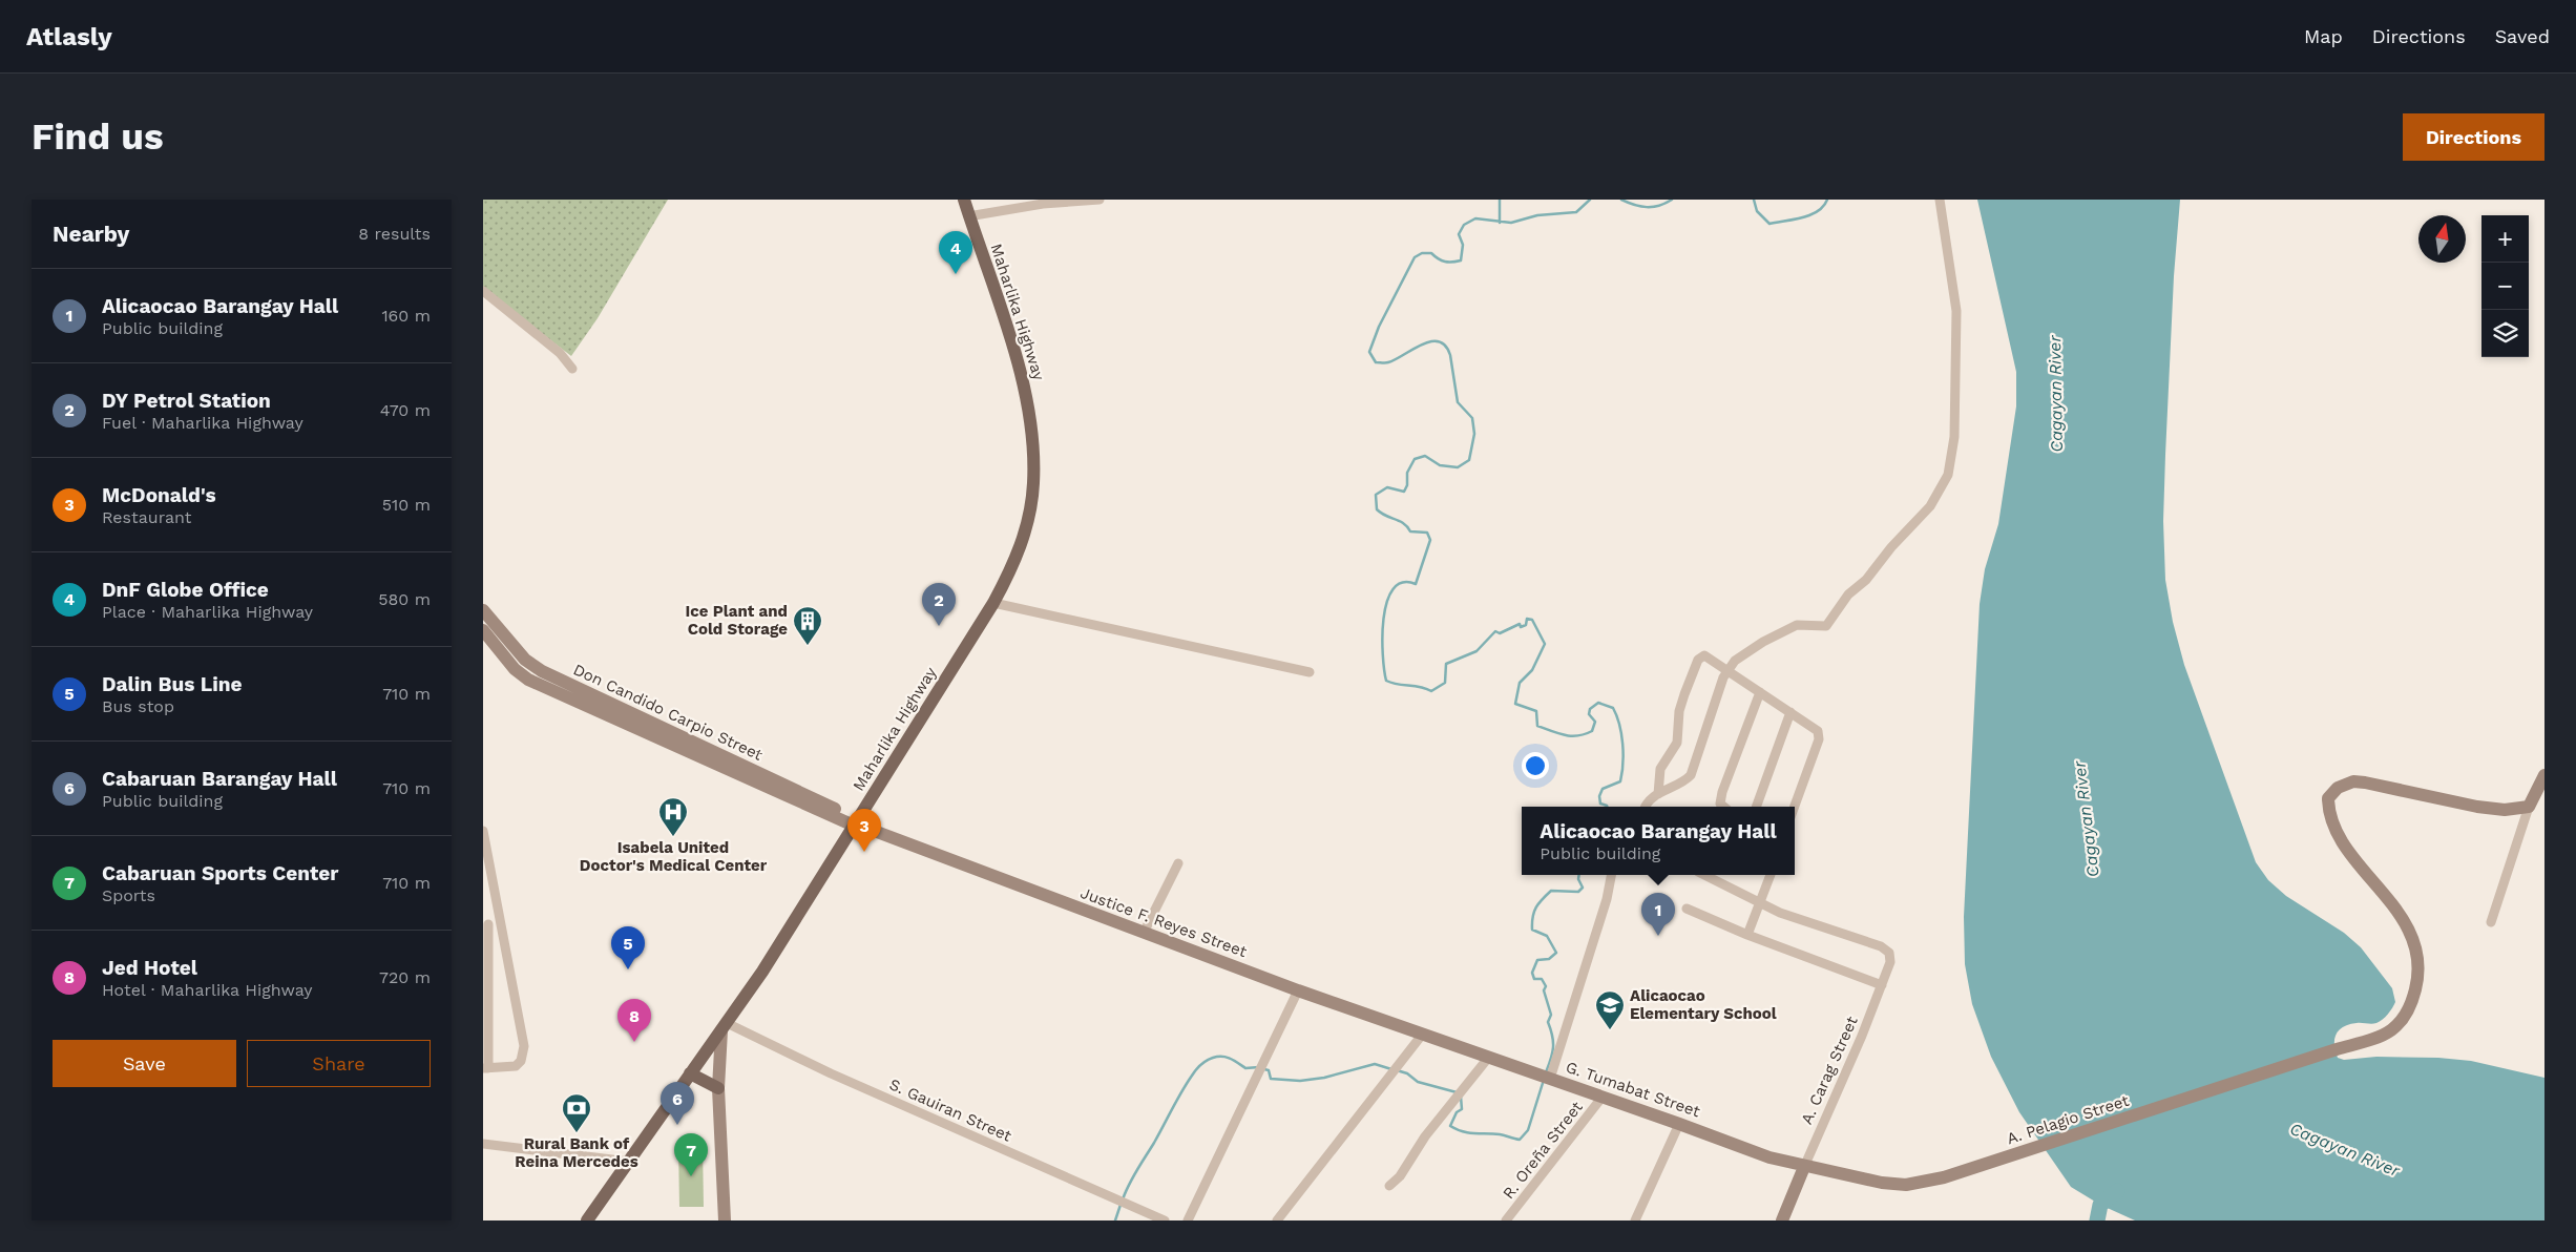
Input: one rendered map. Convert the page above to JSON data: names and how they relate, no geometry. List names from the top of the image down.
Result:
{
  "streets": {
    "main road": [
      "Maharlika Highway",
      "Don Candido Carpio Street",
      "Justice F. Reyes Street",
      "G. Tumabat Street",
      "A. Pelagio Street"
    ],
    "street": ["A. Carag Street", "S. Gauiran Street", "R. Oreña Street"]
  },
  "crossings": [
    ["Maharlika Highway", "Don Candido Carpio Street"],
    ["Maharlika Highway", "Justice F. Reyes Street"],
    ["Maharlika Highway", "S. Gauiran Street"],
    ["Don Candido Carpio Street", "Justice F. Reyes Street"],
    ["Justice F. Reyes Street", "G. Tumabat Street"],
    ["A. Carag Street", "G. Tumabat Street"],
    ["A. Carag Street", "A. Pelagio Street"],
    ["G. Tumabat Street", "A. Pelagio Street"],
    ["G. Tumabat Street", "R. Oreña Street"]
  ],
  "water": ["Cagayan River"],
  "places": {
    "building": ["Ice Plant and Cold Storage"],
    "hospital": ["Isabela United Doctor's Medical Center"],
    "school or university": ["Alicaocao Elementary School"],
    "bank": ["Rural Bank of Reina Mercedes"]
  },
  "north": "top",
  "page": {
    "header": "Atlasly",
    "nav": ["Map", "Directions", "Saved"],
    "buttons": [
      "Directions",
      ["Save", "Share"]
    ],
    "title": "Find us",
    "heading": ["Nearby", "8 results"],
    "map_buttons": ["+", "−"],
    "pins": [
      "4",
      "2",
      "3",
      "1",
      "5",
      "8",
      "6",
      "7"
    ],
    "list": [
      {
        "mark": "1",
        "name": "Alicaocao Barangay Hall",
        "note": "Public building",
        "value": "160 m"
      },
      {
        "mark": "2",
        "name": "DY Petrol Station",
        "note": "Fuel · Maharlika Highway",
        "value": "470 m"
      },
      {
        "mark": "3",
        "name": "McDonald's",
        "note": "Restaurant",
        "value": "510 m"
      },
      {
        "mark": "4",
        "name": "DnF Globe Office",
        "note": "Place · Maharlika Highway",
        "value": "580 m"
      },
      {
        "mark": "5",
        "name": "Dalin Bus Line",
        "note": "Bus stop",
        "value": "710 m"
      },
      {
        "mark": "6",
        "name": "Cabaruan Barangay Hall",
        "note": "Public building",
        "value": "710 m"
      },
      {
        "mark": "7",
        "name": "Cabaruan Sports Center",
        "note": "Sports",
        "value": "710 m"
      },
      {
        "mark": "8",
        "name": "Jed Hotel",
        "note": "Hotel · Maharlika Highway",
        "value": "720 m"
      }
    ],
    "popup": ["Alicaocao Barangay Hall", "Public building"]
  }
}
